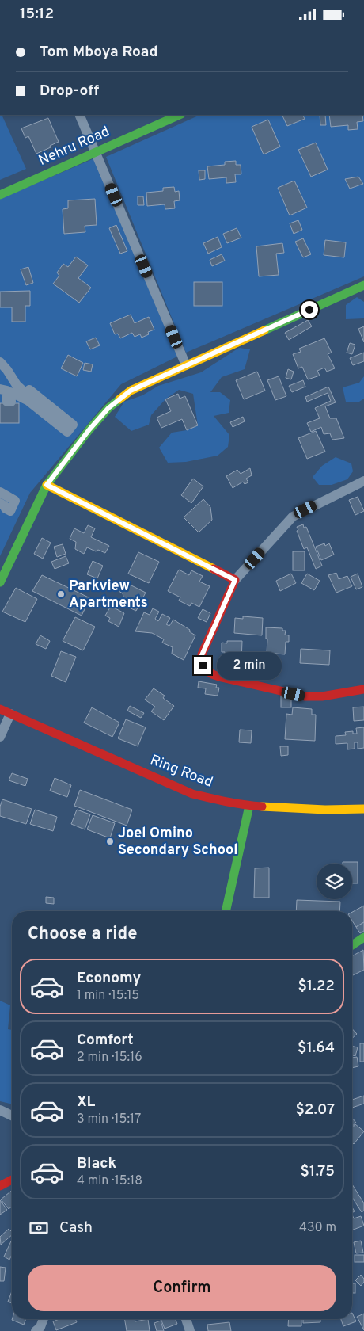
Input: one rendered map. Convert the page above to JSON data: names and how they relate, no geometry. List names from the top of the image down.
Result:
{
  "streets": {
    "street": ["Nehru Road", "Ring Road"]
  },
  "places": ["Parkview Apartments", "Joel Omino Secondary School"],
  "page": {
    "status": "15:12",
    "banner": ["Tom Mboya Road", "Drop-off"],
    "bubble": "2 min",
    "heading": "Choose a ride",
    "list": [
      {
        "name": "Economy",
        "note": "1 min · 15:15",
        "value": "$1.22"
      },
      {
        "name": "Comfort",
        "note": "2 min · 15:16",
        "value": "$1.64"
      },
      {
        "name": "XL",
        "note": "3 min · 15:17",
        "value": "$2.07"
      },
      {
        "name": "Black",
        "note": "4 min · 15:18",
        "value": "$1.75"
      }
    ],
    "pay": ["Cash", "430 m"],
    "buttons": "Confirm"
  }
}
